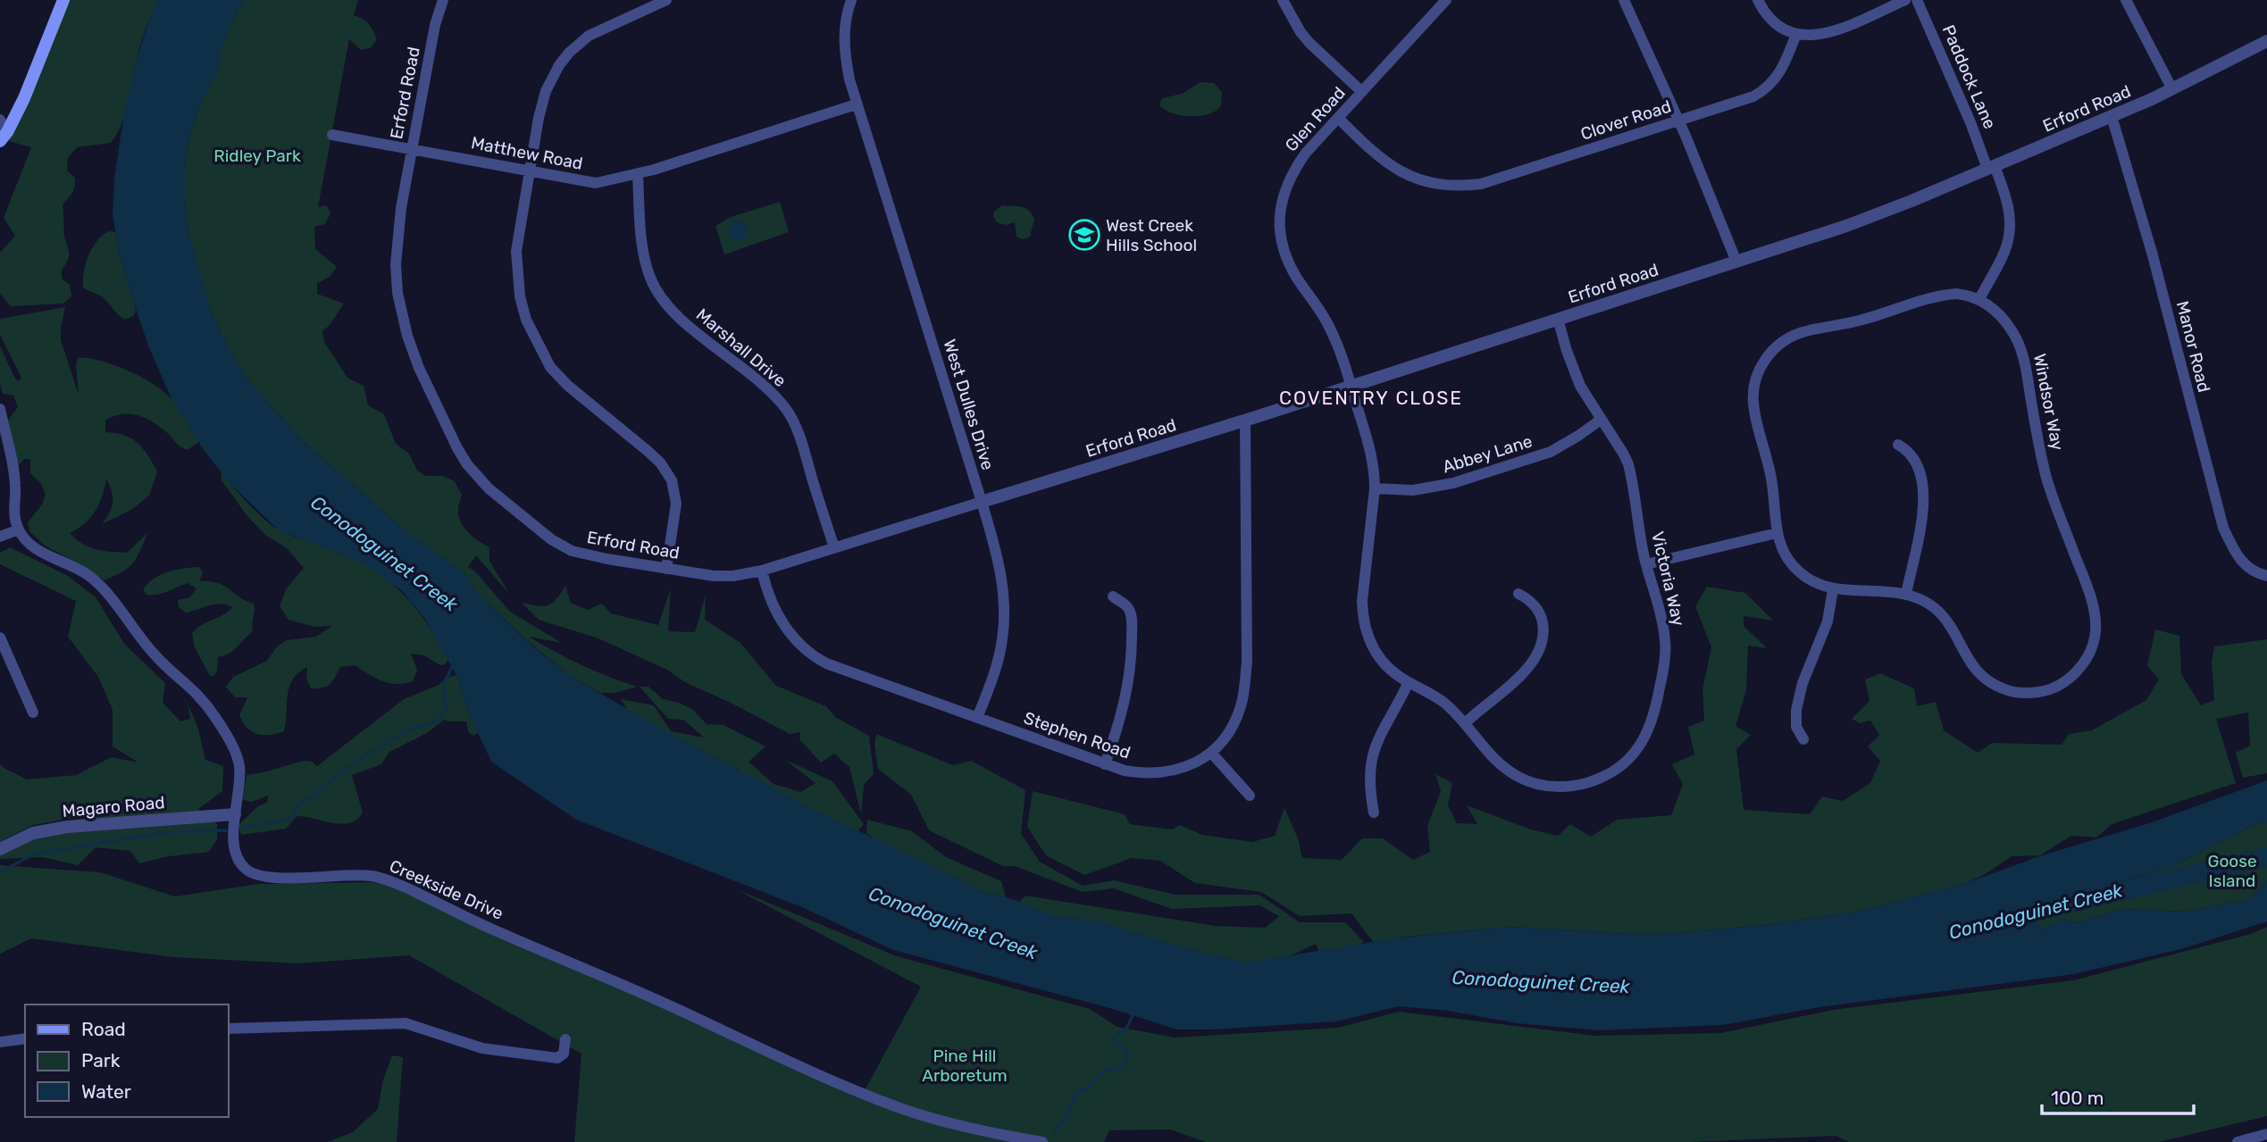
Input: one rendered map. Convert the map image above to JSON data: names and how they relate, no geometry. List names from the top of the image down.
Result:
{
  "streets": {
    "street": [
      "Paddock Lane",
      "Erford Road",
      "Glen Road",
      "Clover Road",
      "Matthew Road",
      "Manor Road",
      "Marshall Drive",
      "Windsor Way",
      "West Dulles Drive",
      "Abbey Lane",
      "Victoria Way",
      "Stephen Road",
      "Magaro Road",
      "Creekside Drive"
    ]
  },
  "crossings": [
    ["Paddock Lane", "Erford Road"],
    ["Paddock Lane", "Windsor Way"],
    ["Erford Road", "Glen Road"],
    ["Erford Road", "Matthew Road"],
    ["Erford Road", "Manor Road"],
    ["Erford Road", "Marshall Drive"],
    ["Erford Road", "West Dulles Drive"],
    ["Erford Road", "Victoria Way"],
    ["Erford Road", "Stephen Road"],
    ["Glen Road", "Clover Road"],
    ["Glen Road", "Victoria Way"],
    ["Matthew Road", "Marshall Drive"],
    ["Matthew Road", "West Dulles Drive"],
    ["West Dulles Drive", "Stephen Road"],
    ["Abbey Lane", "Victoria Way"],
    ["Magaro Road", "Creekside Drive"]
  ],
  "districts": ["COVENTRY CLOSE"],
  "water": ["Conodoguinet Creek"],
  "parks": ["Ridley Park", "Goose Island", "Pine Hill Arboretum"],
  "places": {
    "school or university": ["West Creek Hills School"]
  },
  "legend": ["Road", "Park", "Water"],
  "scale_bar": "100 m"
}
